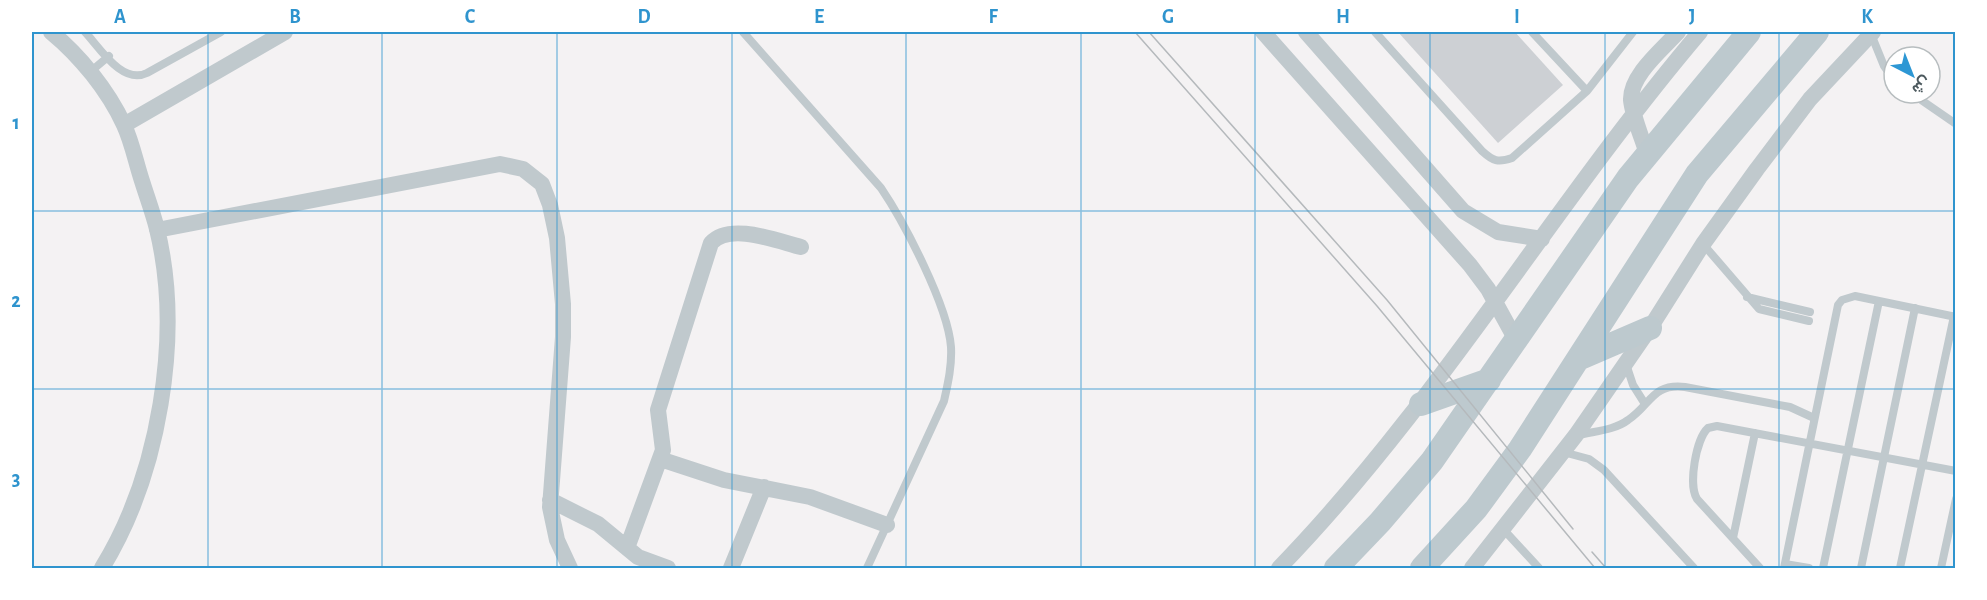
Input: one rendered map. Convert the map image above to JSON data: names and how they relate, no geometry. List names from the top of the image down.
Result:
{
  "north": "bottom right",
  "grid": {
    "columns": [
      "A",
      "B",
      "C",
      "D",
      "E",
      "F",
      "G",
      "H",
      "I",
      "J",
      "K"
    ],
    "rows": ["1", "2", "3"]
  }
}
